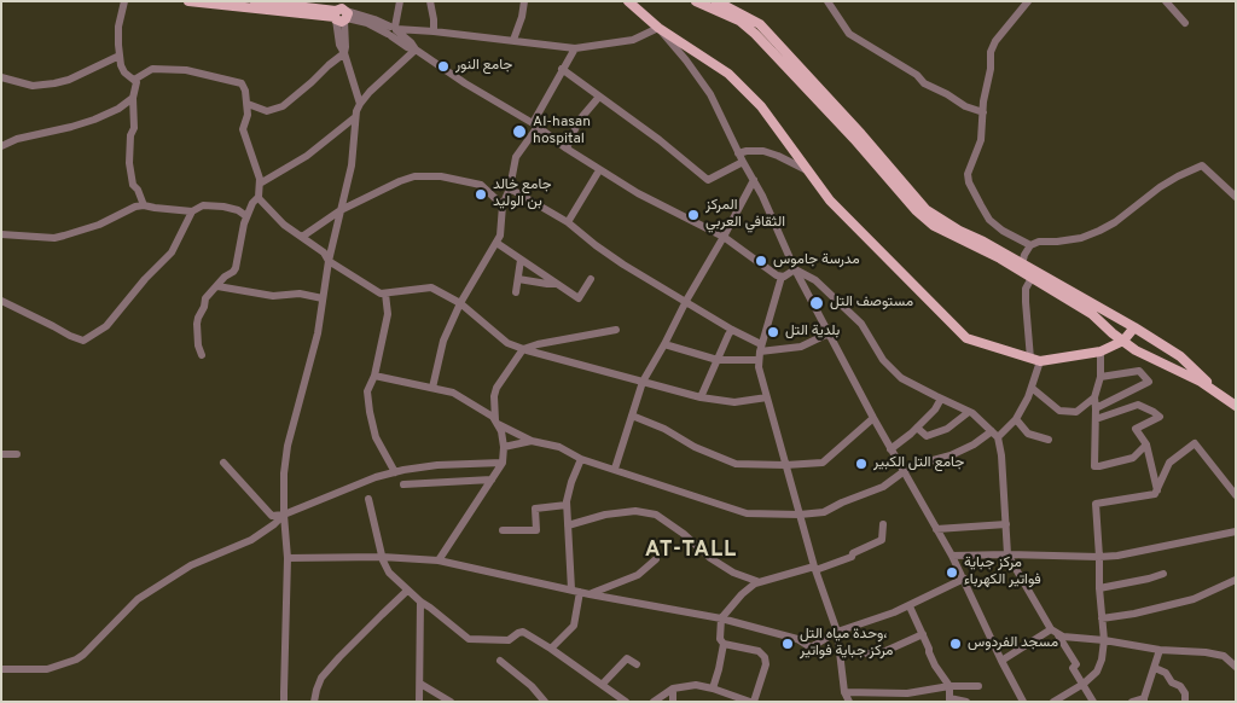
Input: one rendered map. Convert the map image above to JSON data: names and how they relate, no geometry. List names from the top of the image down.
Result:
{
  "districts": ["AT-TALL"],
  "places": [
    "جامع النور",
    "Al-hasan hospital",
    "جامع خالد بن الوليد",
    "المركز الثقافي العربي",
    "مدرسة جاموس",
    "مستوصف التل",
    "بلدية التل",
    "جامع التل الكبير",
    "مركز جباية فواتير الكهرباء",
    "وحدة مياه التل، مركز جباية فواتير",
    "مسجد الفردوس"
  ]
}
